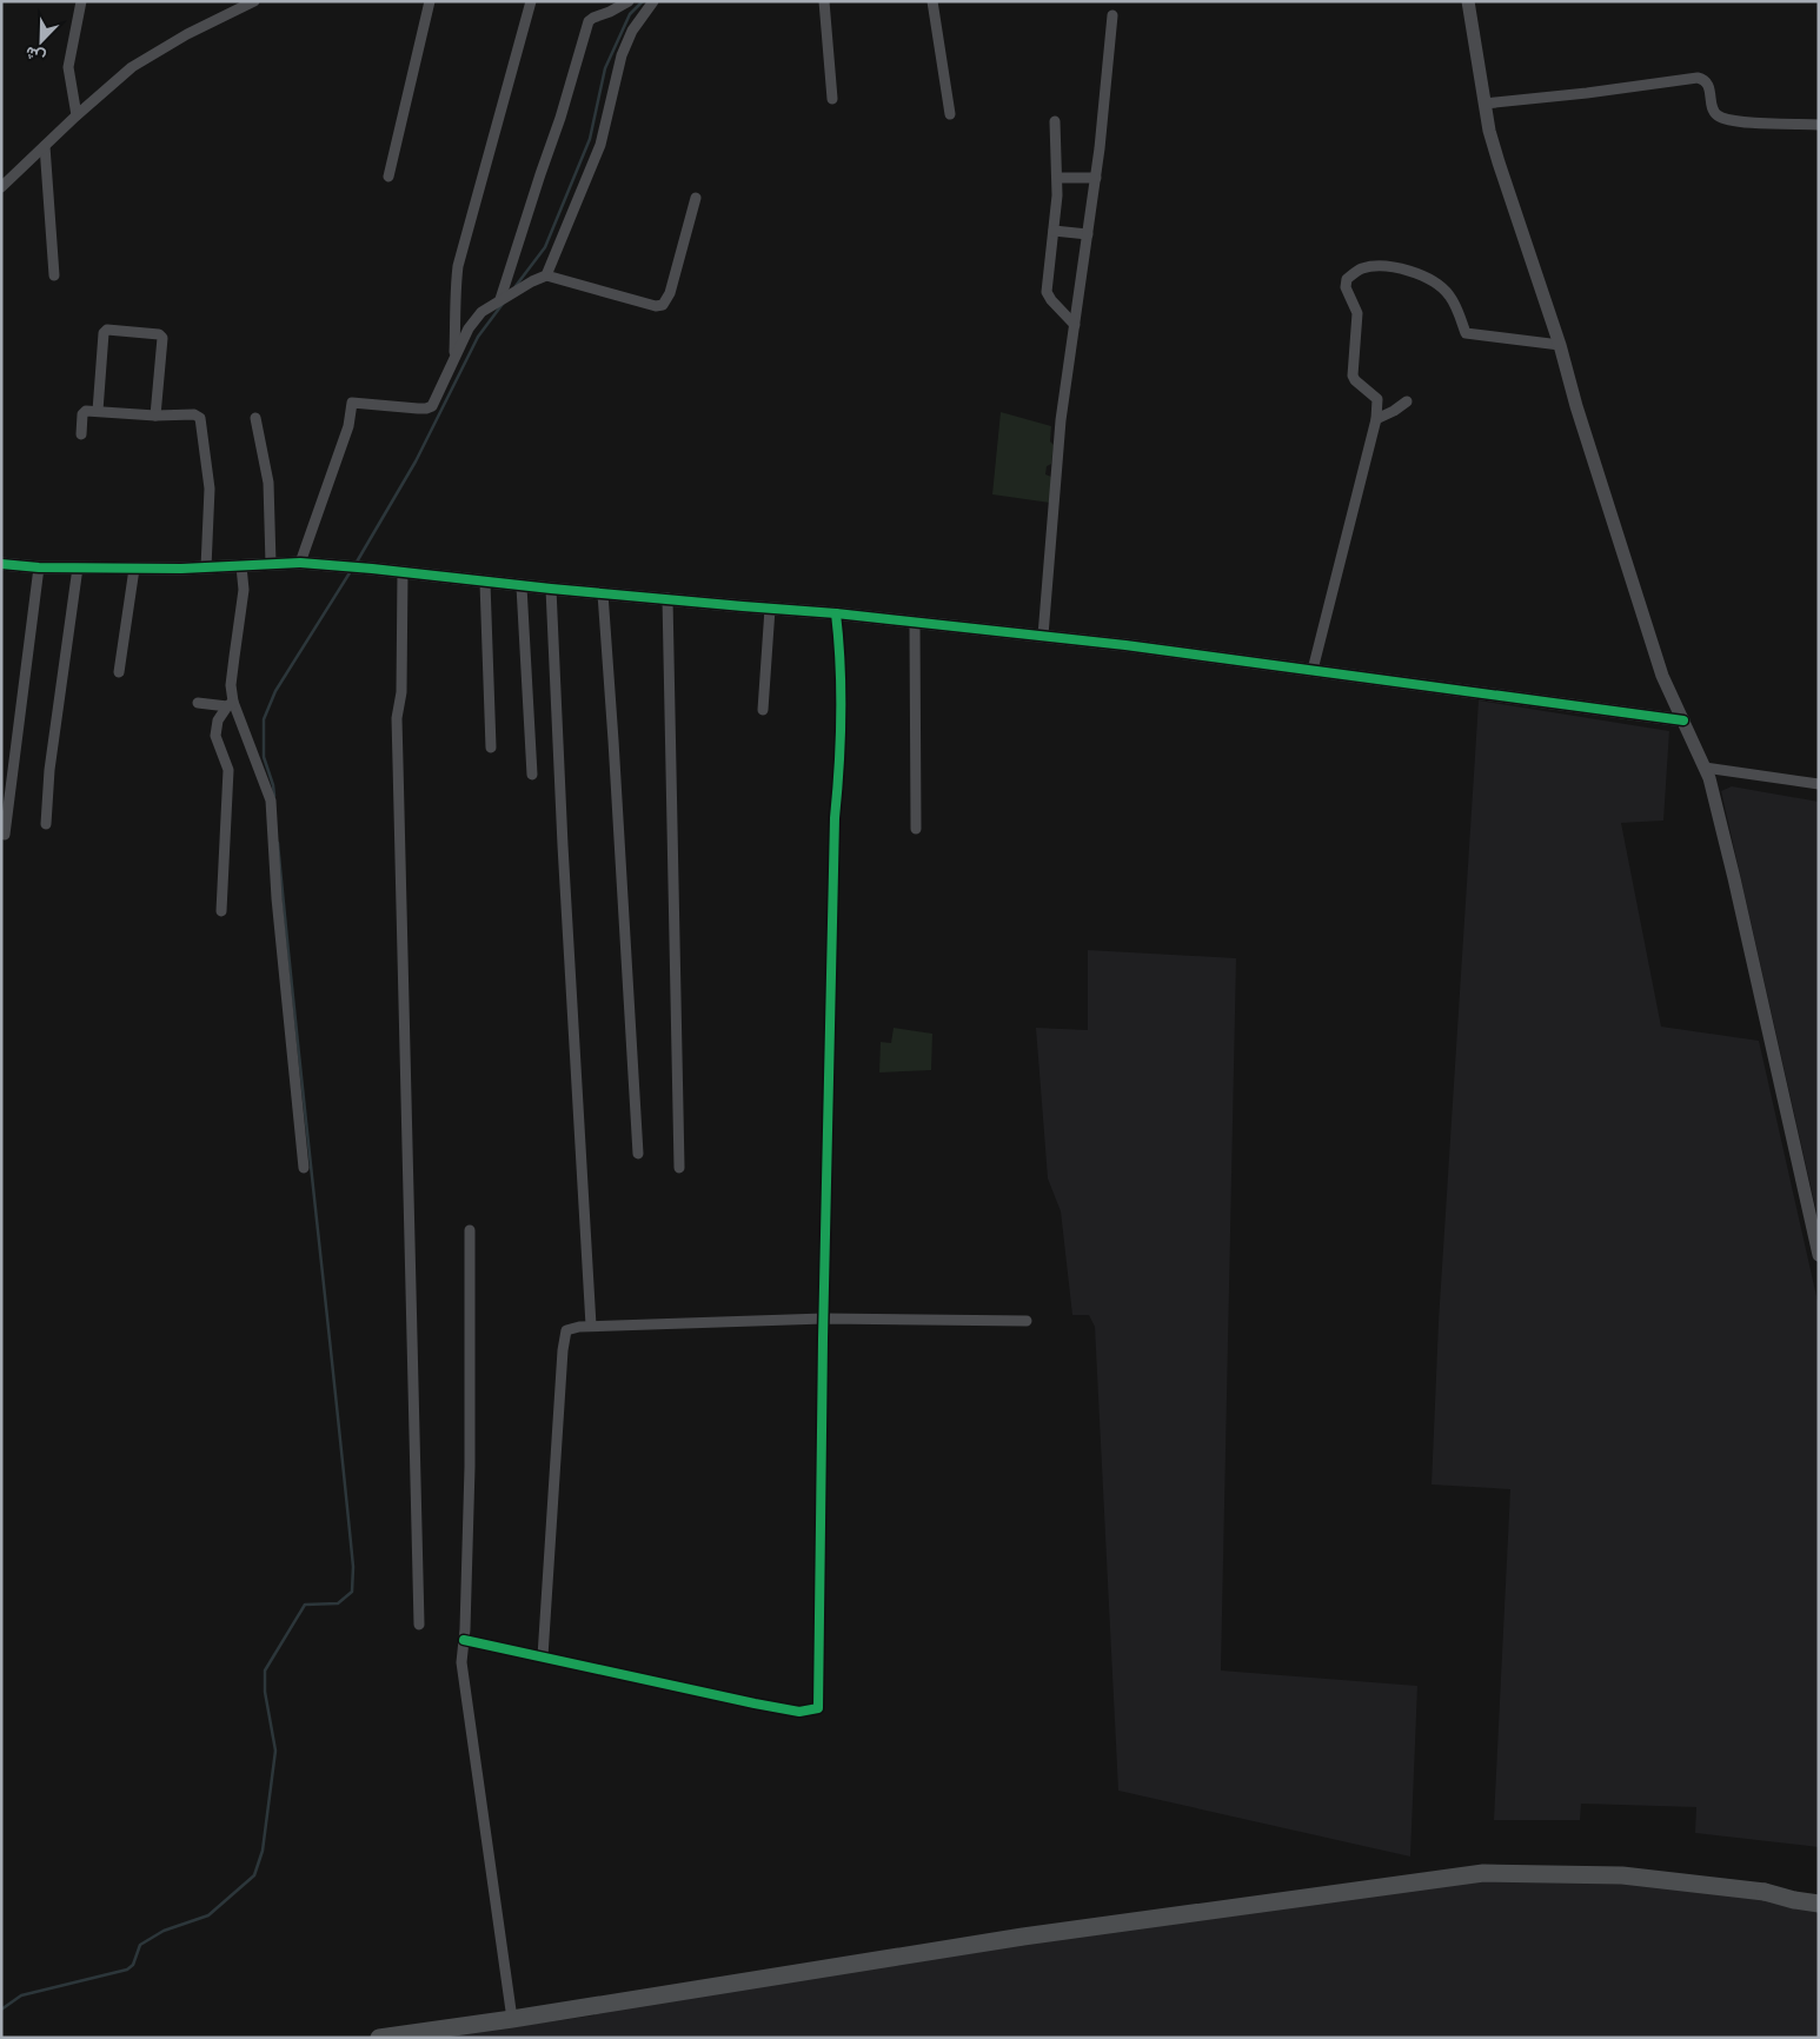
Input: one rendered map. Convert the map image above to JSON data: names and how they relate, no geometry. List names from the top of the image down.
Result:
{
  "north": "bottom left"
}
